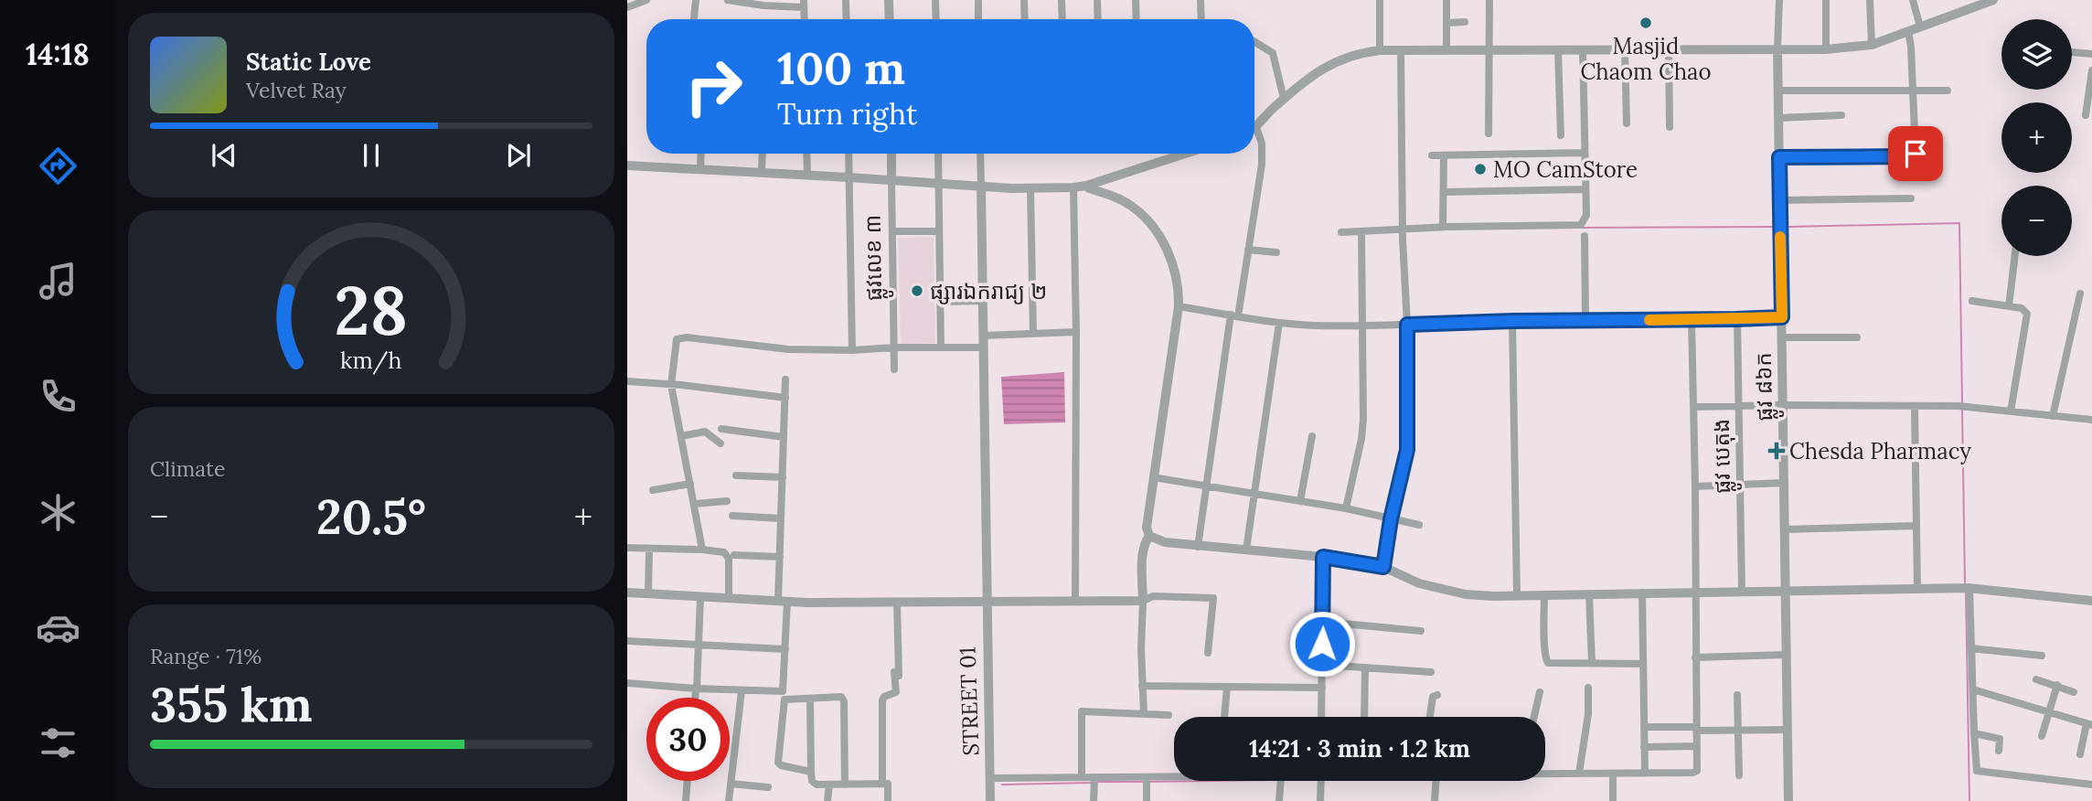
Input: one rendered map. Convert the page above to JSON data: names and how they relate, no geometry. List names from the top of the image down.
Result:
{
  "streets": {
    "street": [
      "ផ្លូវលេខ ៣",
      "ផ្លូវ ៨៦ក",
      "ផ្លូវ បេតុង",
      "STREET 01"
    ]
  },
  "places": {
    "other": ["Masjid Chaom Chao", "MO CamStore", "ផ្សារឯករាជ្យ ២"],
    "health": ["Chesda Pharmacy"]
  },
  "page": {
    "tabs": "14:18",
    "map_buttons": ["+", "−"],
    "turn": ["100 m", "Turn right"],
    "song": ["Static Love", "Velvet Ray"],
    "tile": [
      "Climate",
      ["Range · 71%", "355 km"]
    ],
    "heat": ["−", "20.5°", "+"],
    "limit": "30",
    "trip": "14:21 · 3 min · 1.2 km",
    "gauge": ["28", "km/h"]
  }
}
